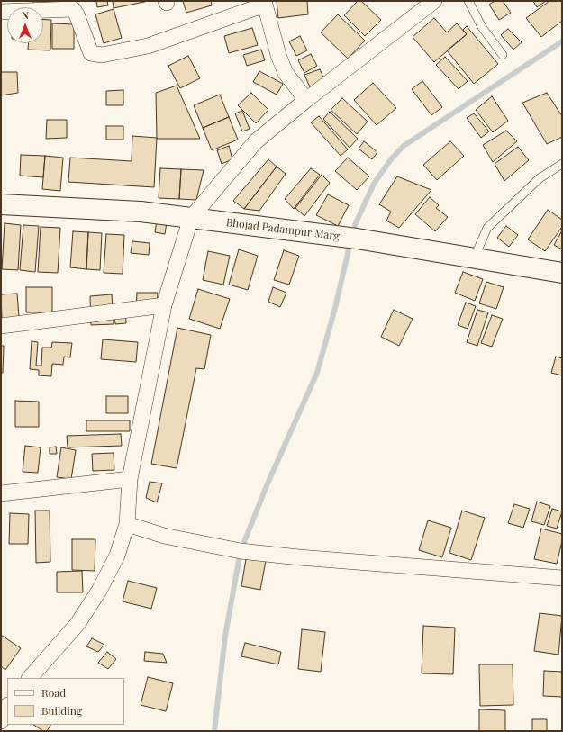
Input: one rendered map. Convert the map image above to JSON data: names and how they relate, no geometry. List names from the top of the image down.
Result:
{
  "streets": {
    "street": ["Bhojad Padampur Marg"]
  },
  "legend": ["Road", "Building"],
  "north": "top"
}
